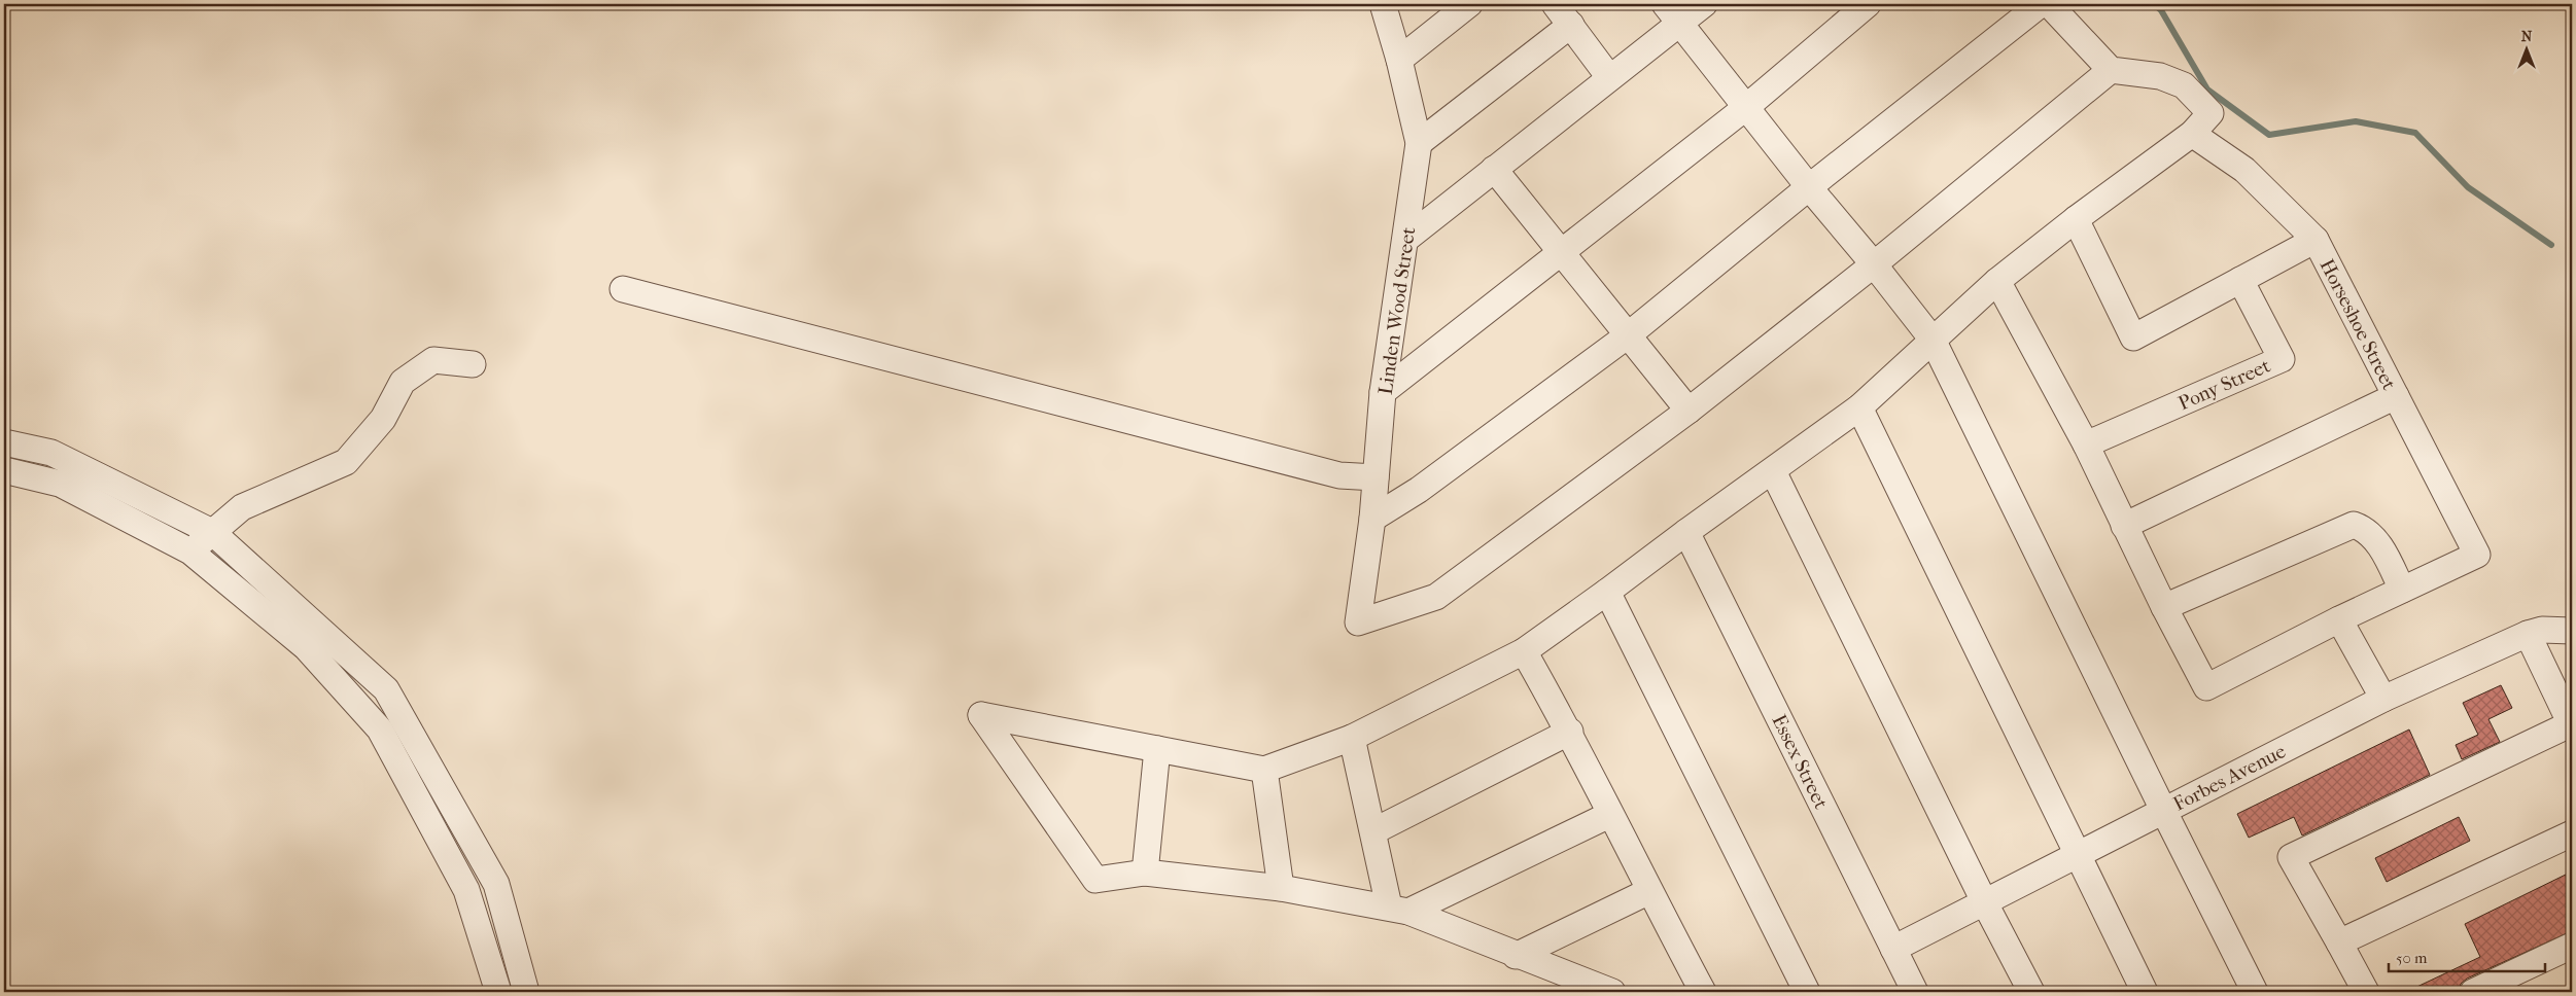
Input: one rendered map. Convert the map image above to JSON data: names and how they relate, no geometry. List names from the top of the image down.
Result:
{
  "streets": {
    "street": [
      "Linden Wood Street",
      "Horseshoe Street",
      "Pony Street",
      "Essex Street",
      "Forbes Avenue"
    ]
  },
  "crossings": [
    ["Essex Street", "Forbes Avenue"]
  ],
  "scale_bar": "50 m",
  "north": "top"
}
